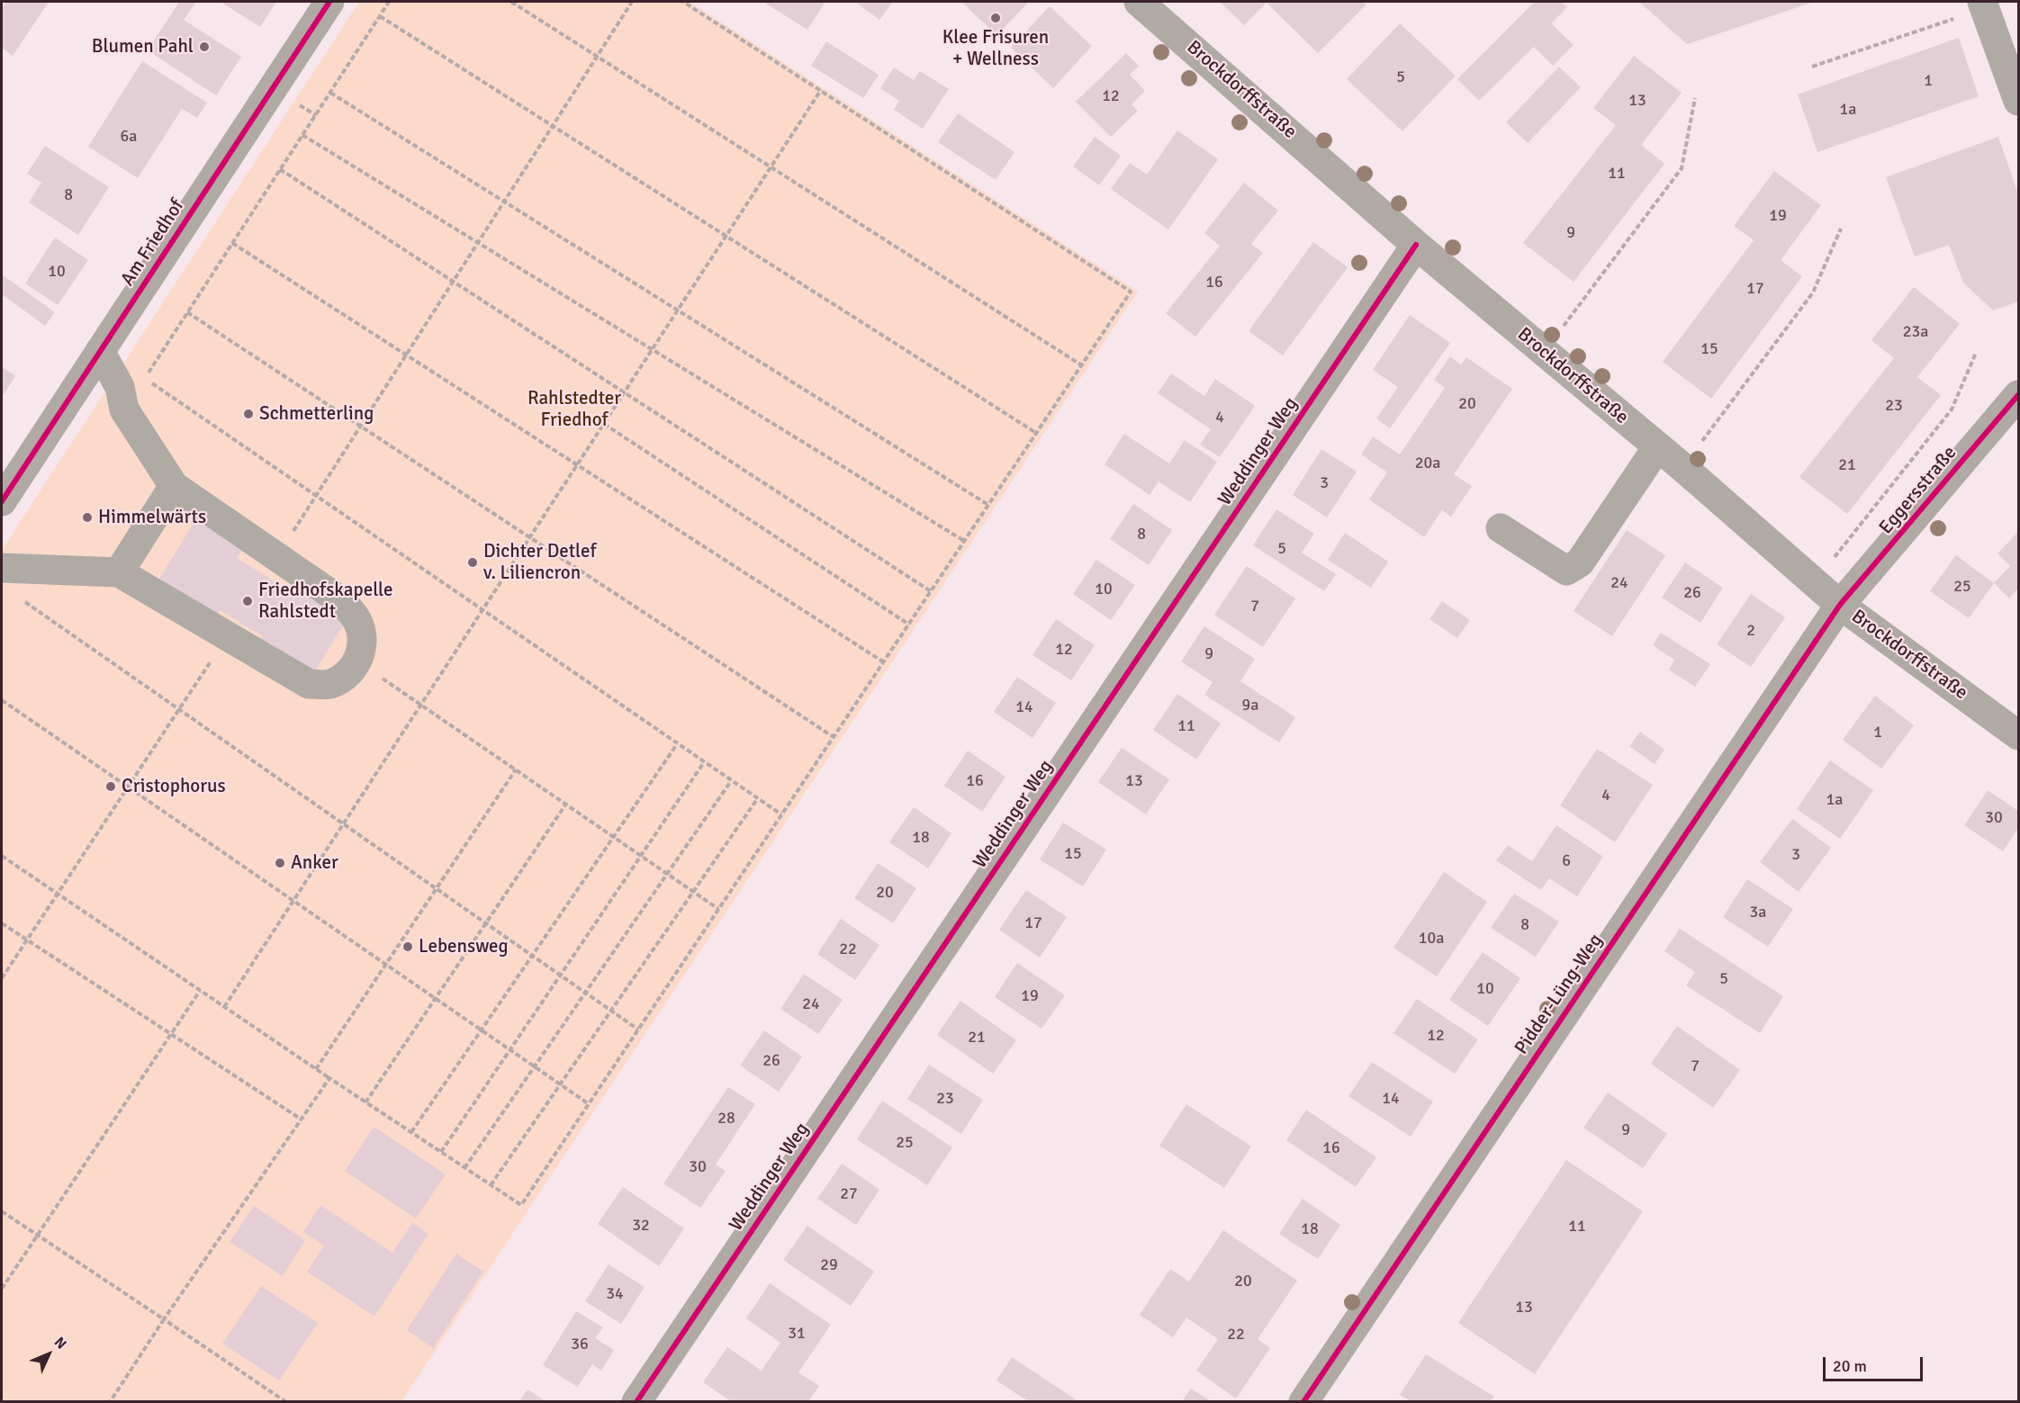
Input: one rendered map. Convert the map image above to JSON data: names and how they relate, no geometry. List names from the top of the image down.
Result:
{
  "streets": {
    "street": [
      "Brockdorffstraße",
      "Am Friedhof",
      "Weddinger Weg",
      "Eggersstraße",
      "Pidder-Lüng-Weg"
    ]
  },
  "crossings": [
    ["Brockdorffstraße", "Weddinger Weg"],
    ["Brockdorffstraße", "Eggersstraße"],
    ["Brockdorffstraße", "Pidder-Lüng-Weg"],
    ["Eggersstraße", "Pidder-Lüng-Weg"]
  ],
  "parks": ["Rahlstedter Friedhof"],
  "places": [
    "Klee Frisuren + Wellness",
    "Blumen Pahl",
    "Schmetterling",
    "Himmelwärts",
    "Dichter Detlef v. Liliencron",
    "Friedhofskapelle Rahlstedt",
    "Cristophorus",
    "Anker",
    "Lebensweg"
  ],
  "house_numbers": [
    "5",
    "1",
    "12",
    "13",
    "1a",
    "6a",
    "11",
    "8",
    "19",
    "9",
    "10",
    "16",
    "17",
    "23a",
    "15",
    "20",
    "23",
    "4",
    "20a",
    "21",
    "3",
    "8",
    "5",
    "24",
    "25",
    "10",
    "26",
    "7",
    "2",
    "12",
    "9",
    "9a",
    "14",
    "11",
    "1",
    "16",
    "13",
    "4",
    "1a",
    "30",
    "18",
    "15",
    "3",
    "6",
    "20",
    "3a",
    "17",
    "8",
    "10a",
    "22",
    "5",
    "10",
    "19",
    "24",
    "12",
    "21",
    "26",
    "7",
    "23",
    "14",
    "28",
    "9",
    "25",
    "16",
    "30",
    "27",
    "32",
    "11",
    "18",
    "29",
    "20",
    "34",
    "13",
    "31",
    "22",
    "36"
  ],
  "scale_bar": "20 m",
  "north": "top right"
}
